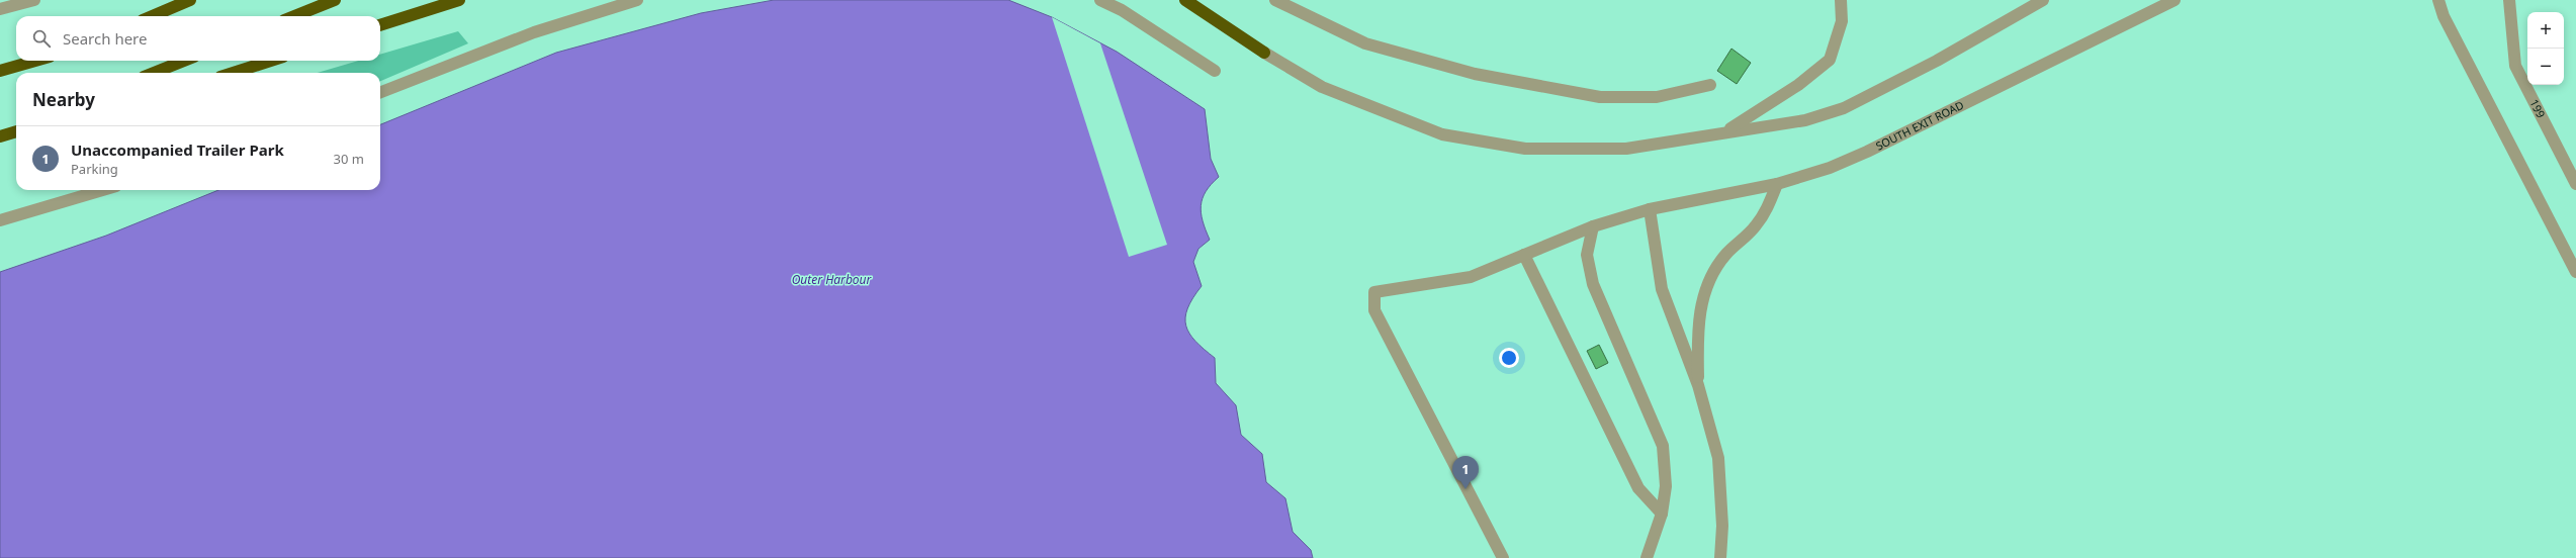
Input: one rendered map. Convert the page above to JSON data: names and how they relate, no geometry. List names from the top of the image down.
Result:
{
  "streets": {
    "street": ["199", "SOUTH EXIT ROAD"]
  },
  "water": ["Outer Harbour"],
  "page": {
    "map_buttons": ["+", "−"],
    "search": "Search here",
    "heading": "Nearby",
    "list": [
      {
        "mark": "1",
        "name": "Unaccompanied Trailer Park",
        "note": "Parking",
        "value": "30 m"
      }
    ],
    "pins": "1"
  }
}
